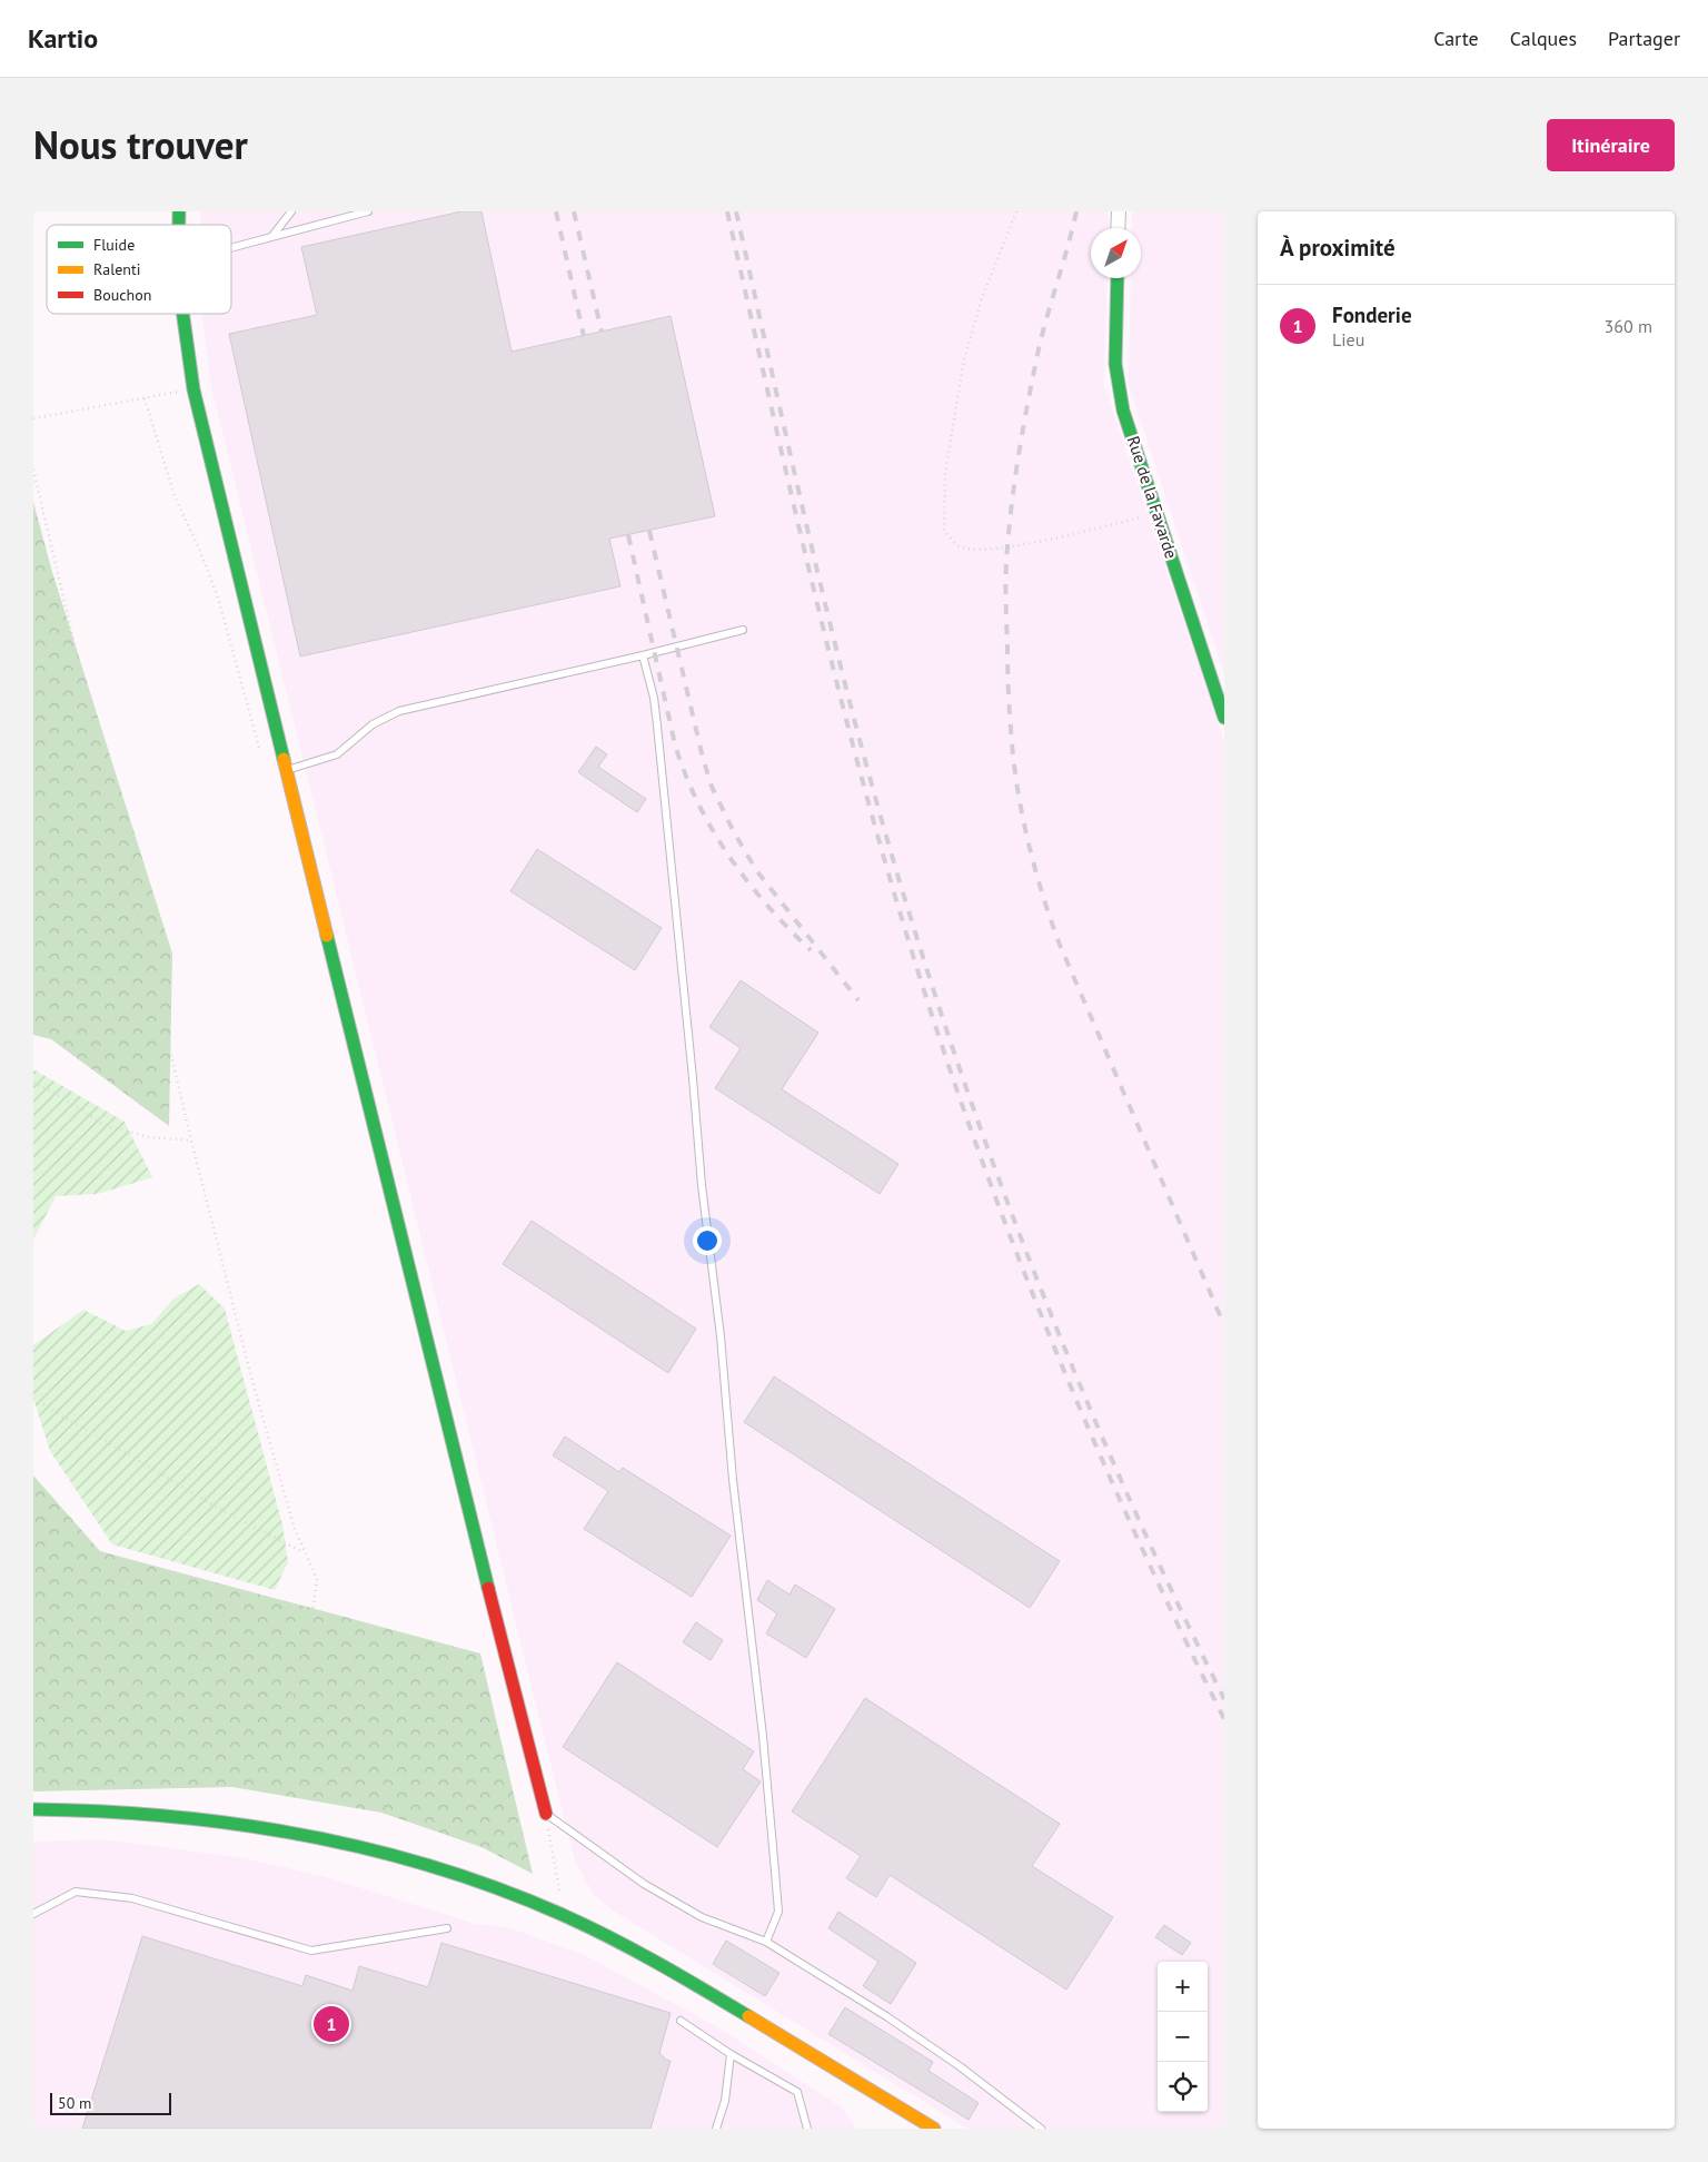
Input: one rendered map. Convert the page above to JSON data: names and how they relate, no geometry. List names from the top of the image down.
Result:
{
  "streets": {
    "street": ["Rue de la Favarde"]
  },
  "legend": ["Fluide", "Ralenti", "Bouchon"],
  "scale_bar": "50 m",
  "north": "top right",
  "page": {
    "header": "Kartio",
    "nav": ["Carte", "Calques", "Partager"],
    "title": "Nous trouver",
    "buttons": "Itinéraire",
    "heading": "À proximité",
    "list": [
      {
        "mark": "1",
        "name": "Fonderie",
        "note": "Lieu",
        "value": "360 m"
      }
    ],
    "map_buttons": ["+", "−"],
    "pins": "1",
    "scale": "50 m"
  }
}
